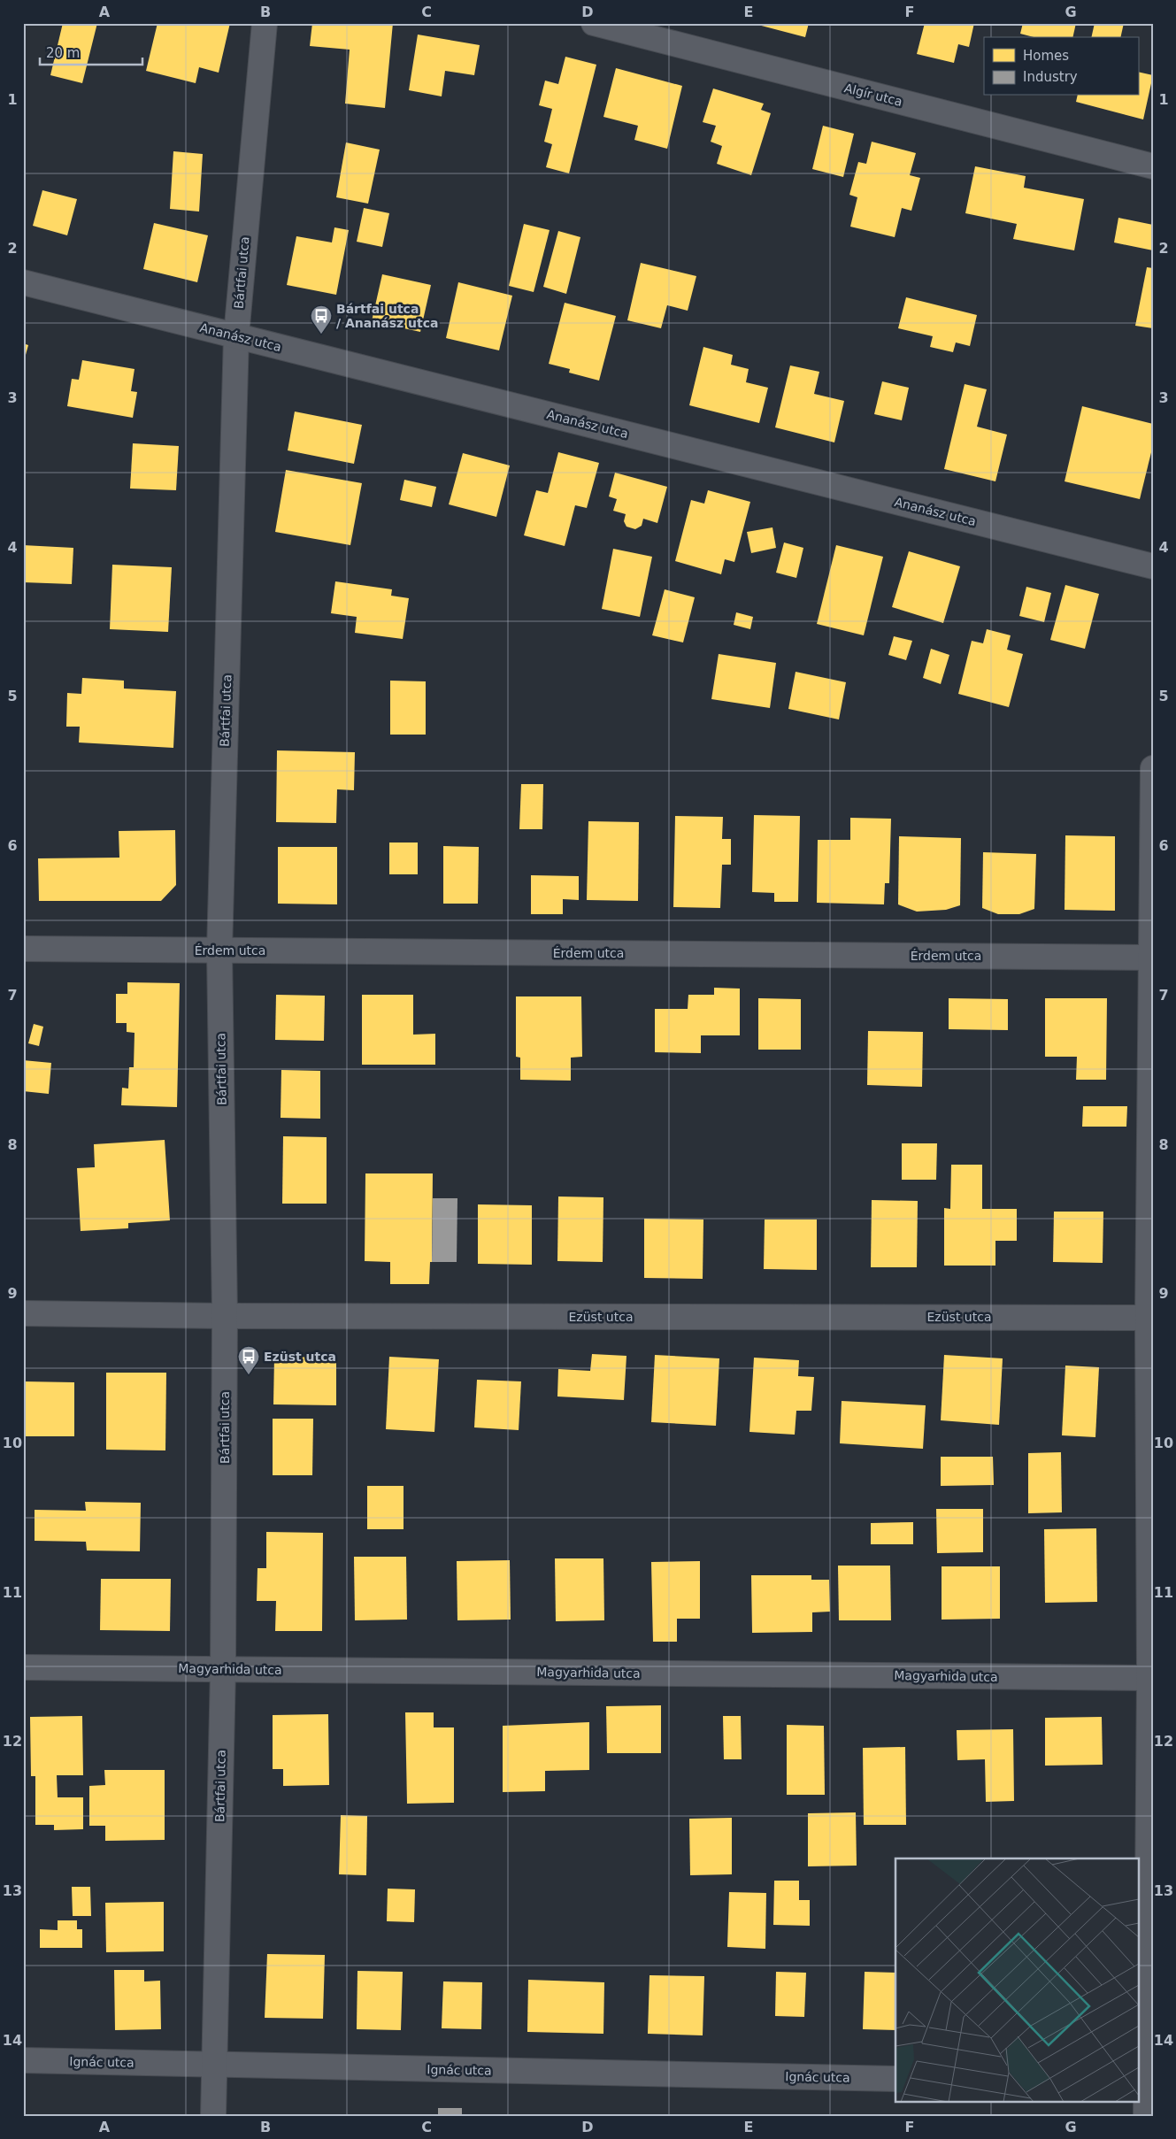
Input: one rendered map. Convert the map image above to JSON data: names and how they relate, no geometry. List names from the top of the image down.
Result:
{
  "streets": {
    "street": [
      "Algír utca",
      "Bártfai utca",
      "Ananász utca",
      "Érdem utca",
      "Ezüst utca",
      "Magyarhida utca",
      "Ignác utca"
    ]
  },
  "crossings": [
    ["Bártfai utca", "Ananász utca"],
    ["Bártfai utca", "Érdem utca"],
    ["Bártfai utca", "Ezüst utca"],
    ["Bártfai utca", "Magyarhida utca"],
    ["Bártfai utca", "Ignác utca"]
  ],
  "places": {
    "bus stop": ["Bártfai utca / Ananász utca", "Ezüst utca"]
  },
  "legend": ["Homes", "Industry"],
  "scale_bar": "20 m",
  "grid": {
    "columns": [
      "A",
      "B",
      "C",
      "D",
      "E",
      "F",
      "G"
    ],
    "rows": [
      "1",
      "2",
      "3",
      "4",
      "5",
      "6",
      "7",
      "8",
      "9",
      "10",
      "11",
      "12",
      "13",
      "14"
    ]
  }
}
